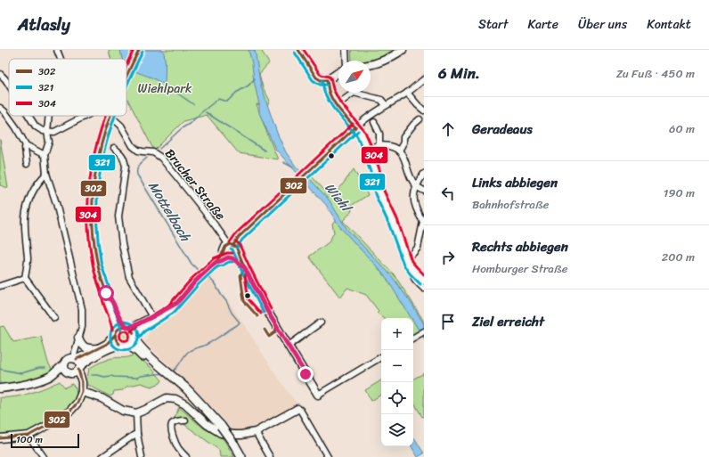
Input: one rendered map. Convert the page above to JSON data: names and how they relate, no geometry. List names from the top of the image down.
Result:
{
  "streets": {
    "street": ["Brucher Straße"]
  },
  "water": ["Wiehl", "Mottelbach"],
  "parks": ["Wiehlpark"],
  "lines": ["transit line 302", "transit line 304", "transit line 321"],
  "legend": ["302", "321", "304"],
  "scale_bar": "100 m",
  "north": "top right",
  "page": {
    "header": "Atlasly",
    "nav": [
      "Start",
      "Karte",
      "Über uns",
      "Kontakt"
    ],
    "heading": ["6 Min.", "Zu Fuß · 450 m"],
    "list": [
      ["Geradeaus", "60 m"],
      ["Links abbiegen", "Bahnhofstraße", "190 m"],
      ["Rechts abbiegen", "Homburger Straße", "200 m"],
      "Ziel erreicht"
    ],
    "map_buttons": ["+", "−"],
    "scale": "100 m"
  }
}
